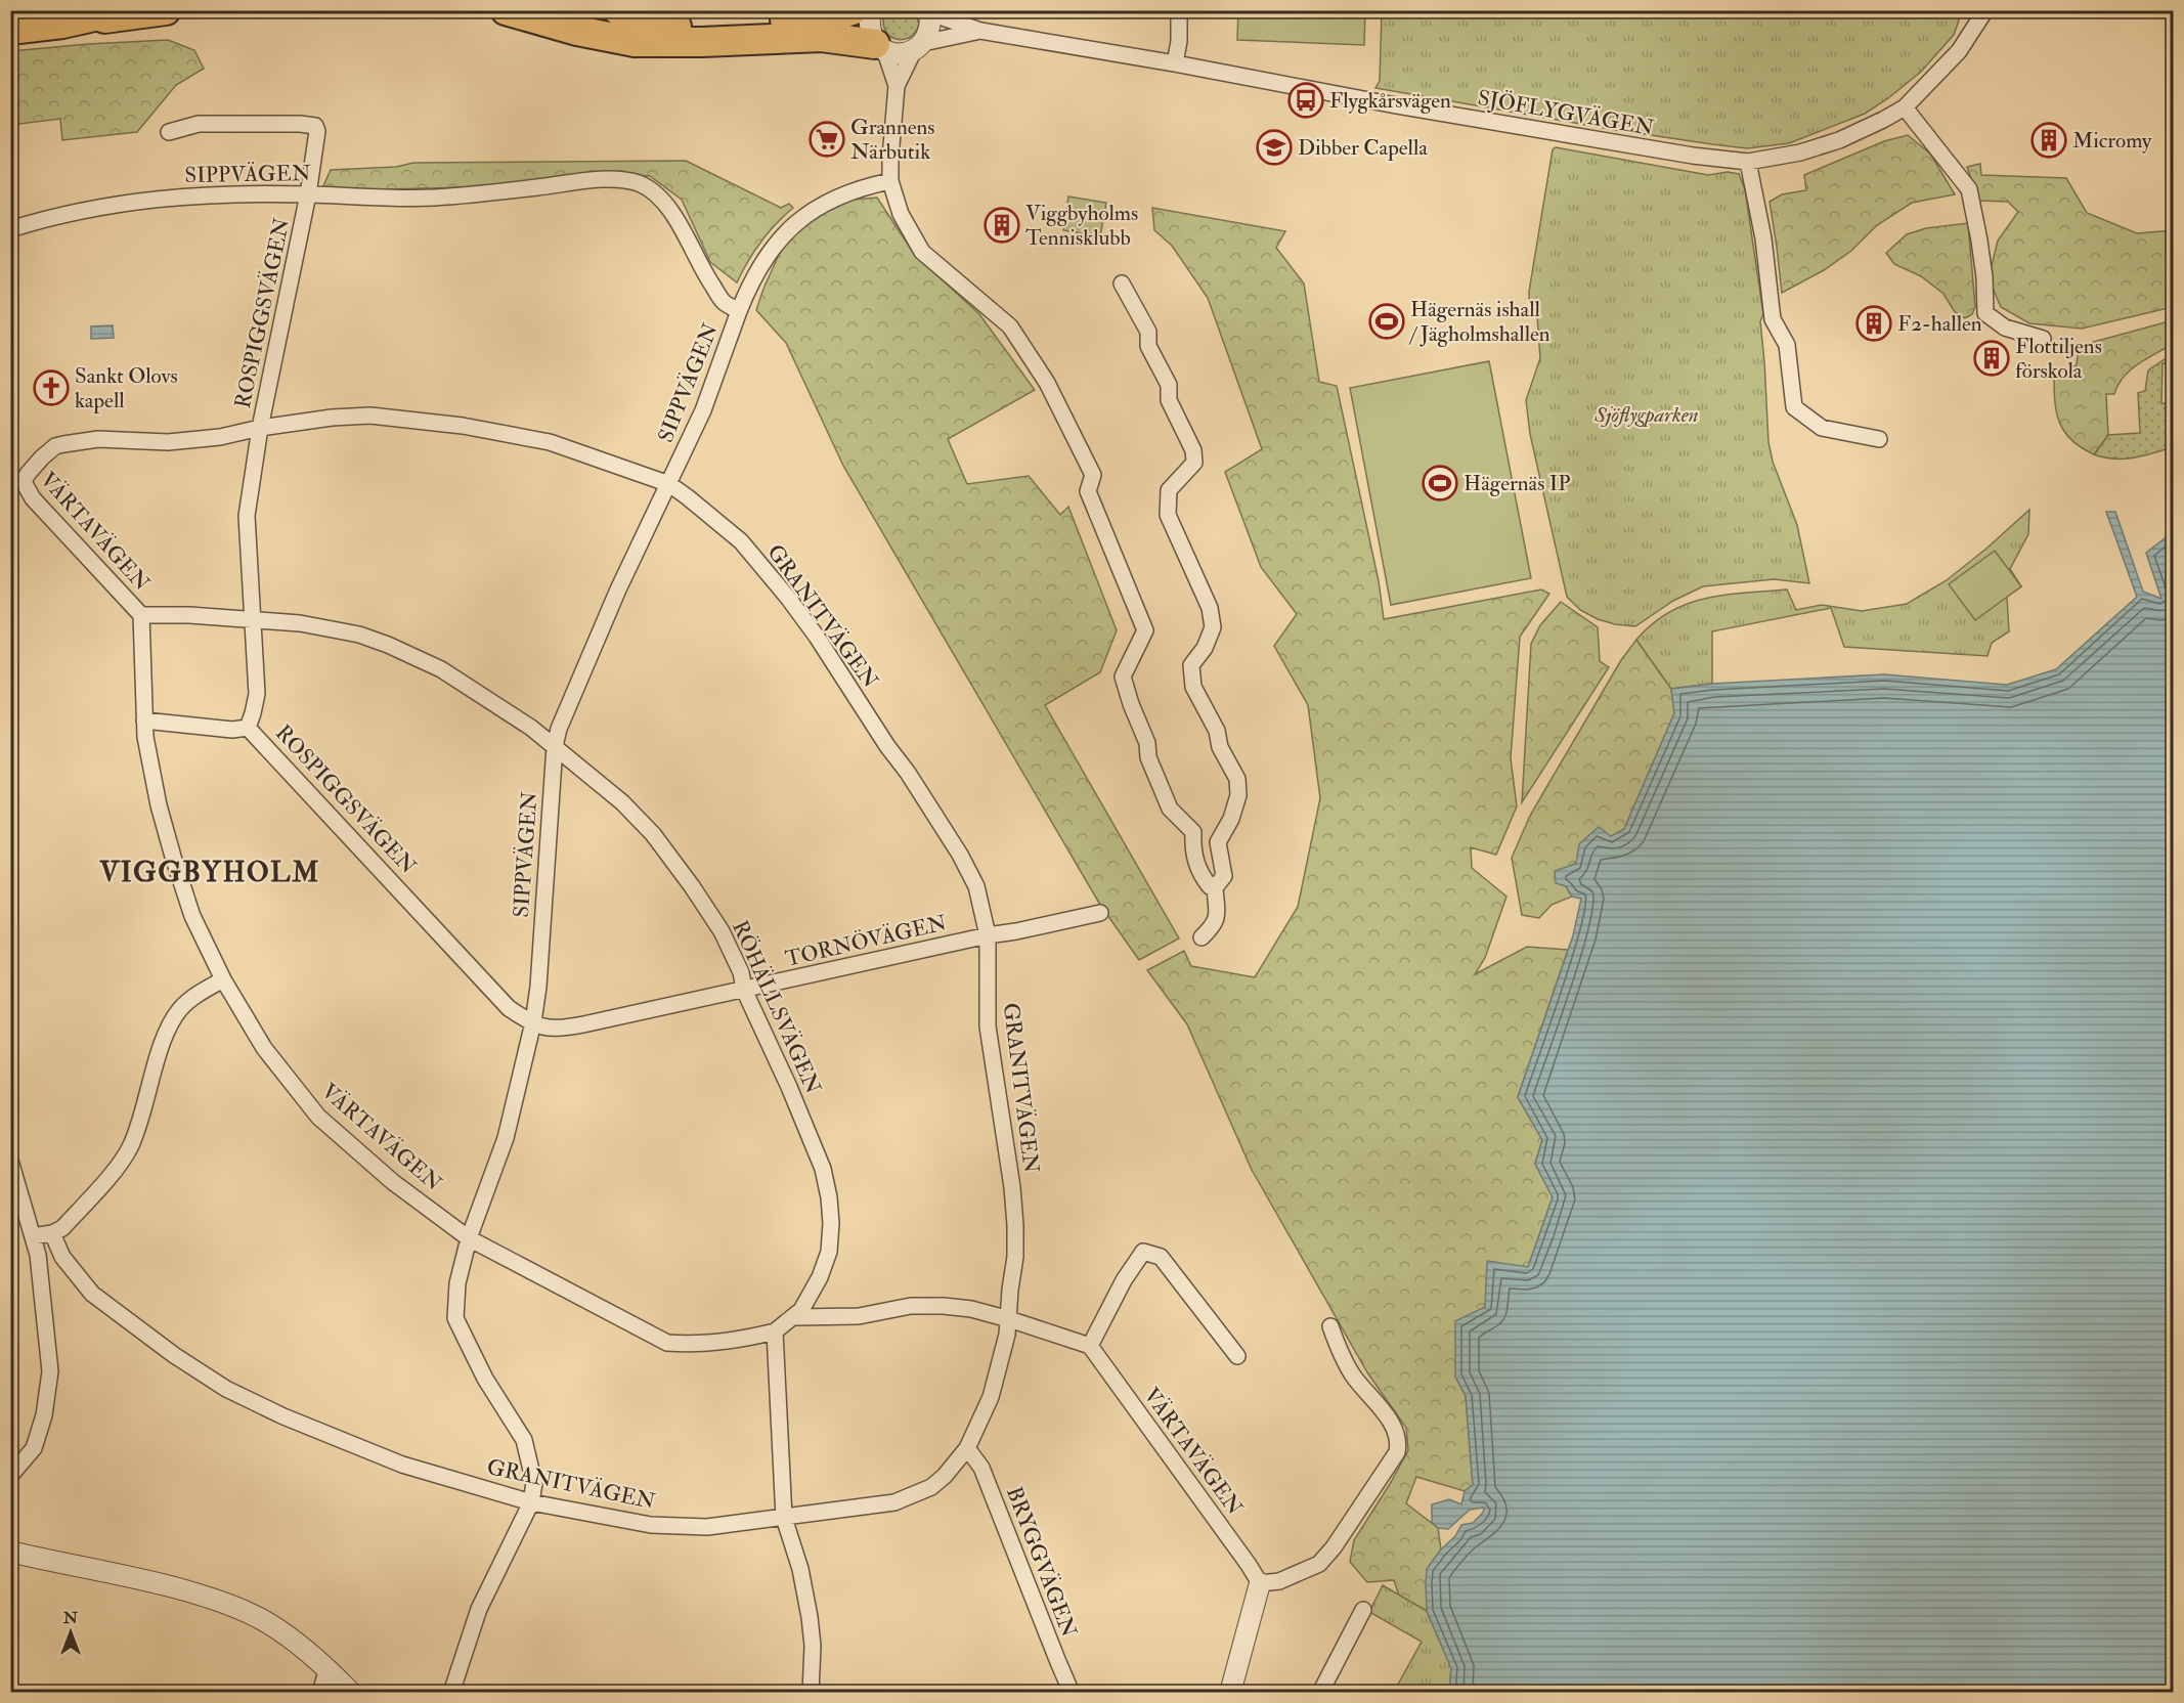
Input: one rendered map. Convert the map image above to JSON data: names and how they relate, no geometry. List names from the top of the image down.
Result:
{
  "streets": {
    "street": [
      "SJÖFLYGVÄGEN",
      "SIPPVÄGEN",
      "ROSPIGGSVÄGEN",
      "VÄRTAVÄGEN",
      "GRANITVÄGEN",
      "TORNÖVÄGEN",
      "RÖHÄLLSVÄGEN",
      "BRYGGVÄGEN"
    ]
  },
  "crossings": [
    ["SIPPVÄGEN", "ROSPIGGSVÄGEN"],
    ["SIPPVÄGEN", "VÄRTAVÄGEN"],
    ["SIPPVÄGEN", "GRANITVÄGEN"],
    ["SIPPVÄGEN", "TORNÖVÄGEN"],
    ["SIPPVÄGEN", "RÖHÄLLSVÄGEN"],
    ["ROSPIGGSVÄGEN", "GRANITVÄGEN"],
    ["ROSPIGGSVÄGEN", "TORNÖVÄGEN"],
    ["ROSPIGGSVÄGEN", "RÖHÄLLSVÄGEN"],
    ["VÄRTAVÄGEN", "GRANITVÄGEN"],
    ["VÄRTAVÄGEN", "RÖHÄLLSVÄGEN"],
    ["GRANITVÄGEN", "TORNÖVÄGEN"],
    ["GRANITVÄGEN", "BRYGGVÄGEN"],
    ["TORNÖVÄGEN", "RÖHÄLLSVÄGEN"]
  ],
  "districts": ["VIGGBYHOLM"],
  "parks": ["Sjöflygparken"],
  "places": {
    "bus stop": ["Flygkårsvägen"],
    "supermarket": ["Grannens Närbutik"],
    "building": [
      "Micromy",
      "Viggbyholms Tennisklubb",
      "F2-hallen",
      "Flottiljens förskola"
    ],
    "school or university": ["Dibber Capella"],
    "sports": ["Hägernäs ishall / Jägholmshallen", "Hägernäs IP"],
    "church": ["Sankt Olovs kapell"]
  },
  "north": "top"
}
